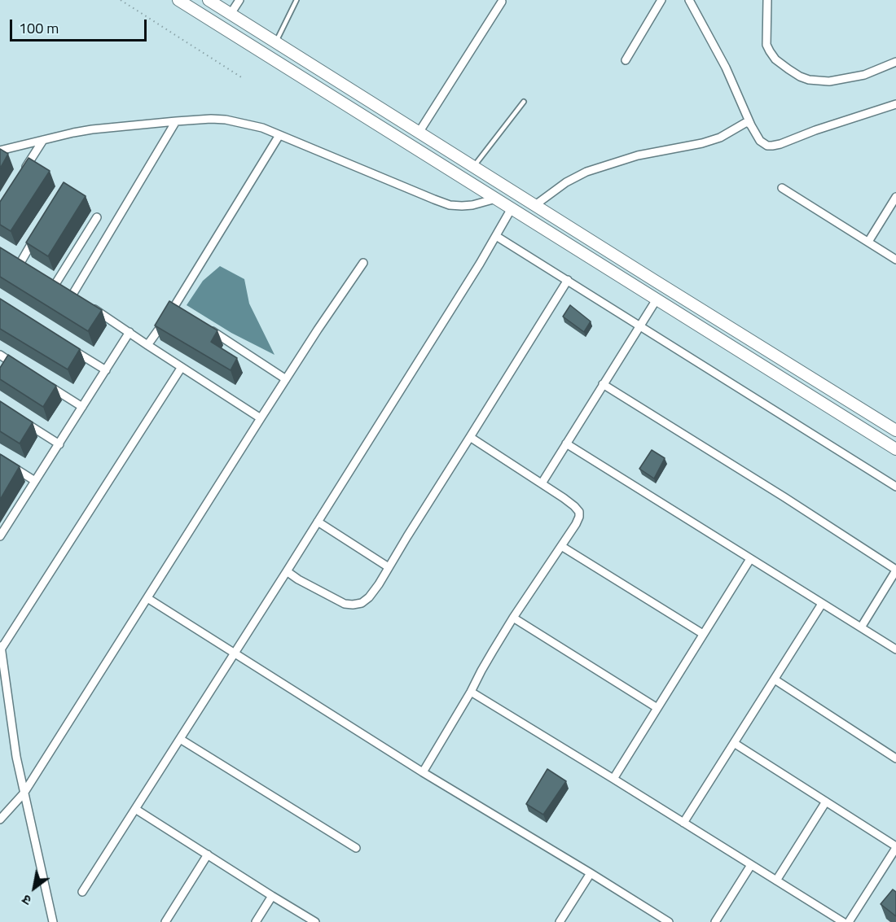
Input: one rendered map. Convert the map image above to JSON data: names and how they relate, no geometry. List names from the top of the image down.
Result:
{
  "scale_bar": "100 m",
  "north": "bottom left"
}
